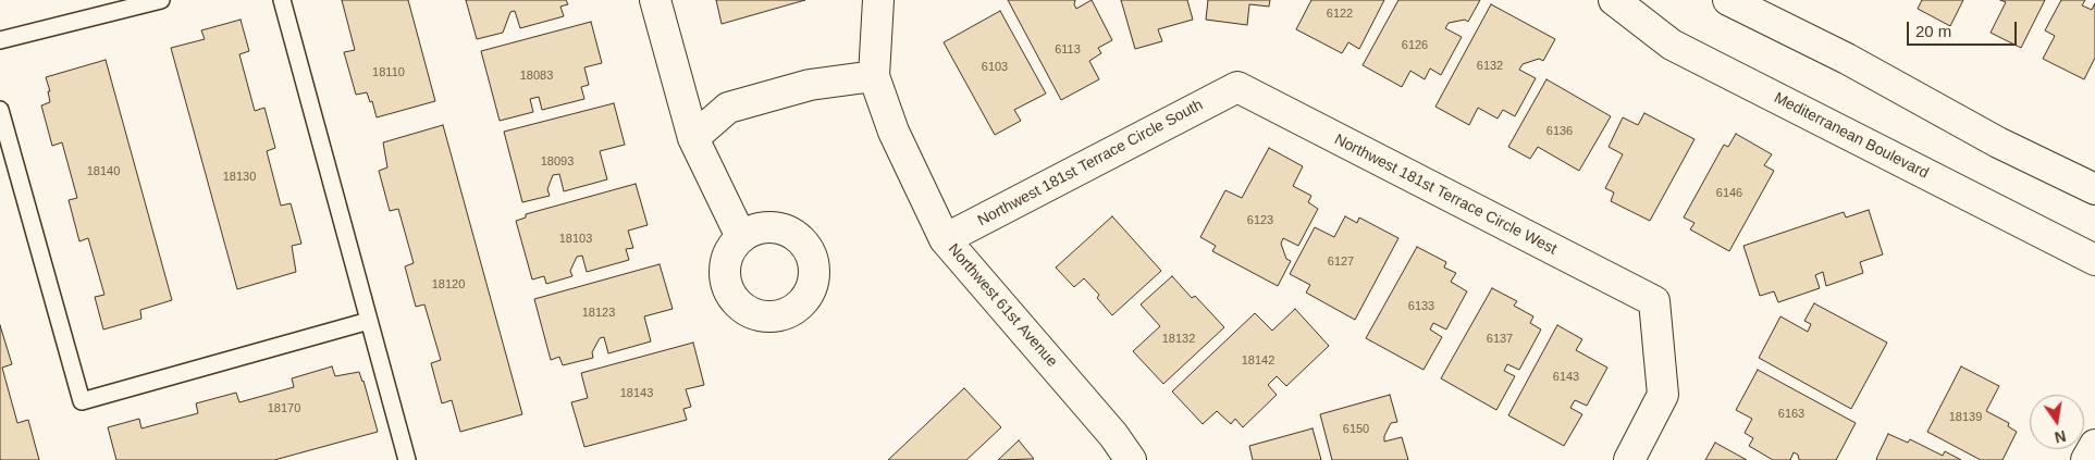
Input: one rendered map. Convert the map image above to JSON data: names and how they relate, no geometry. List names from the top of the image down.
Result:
{
  "streets": {
    "street": [
      "Mediterranean Boulevard",
      "Northwest 181st Terrace Circle South",
      "Northwest 181st Terrace Circle West",
      "Northwest 61st Avenue"
    ]
  },
  "crossings": [
    ["Northwest 181st Terrace Circle South", "Northwest 181st Terrace Circle West"],
    ["Northwest 181st Terrace Circle South", "Northwest 61st Avenue"]
  ],
  "house_numbers": [
    "6122",
    "6126",
    "6113",
    "6132",
    "6103",
    "18110",
    "18083",
    "6136",
    "18093",
    "18140",
    "18130",
    "6146",
    "6123",
    "18103",
    "6127",
    "18120",
    "6133",
    "18123",
    "18132",
    "6137",
    "18142",
    "6143",
    "18143",
    "18170",
    "6163",
    "18139",
    "6150"
  ],
  "scale_bar": "20 m",
  "north": "bottom"
}
